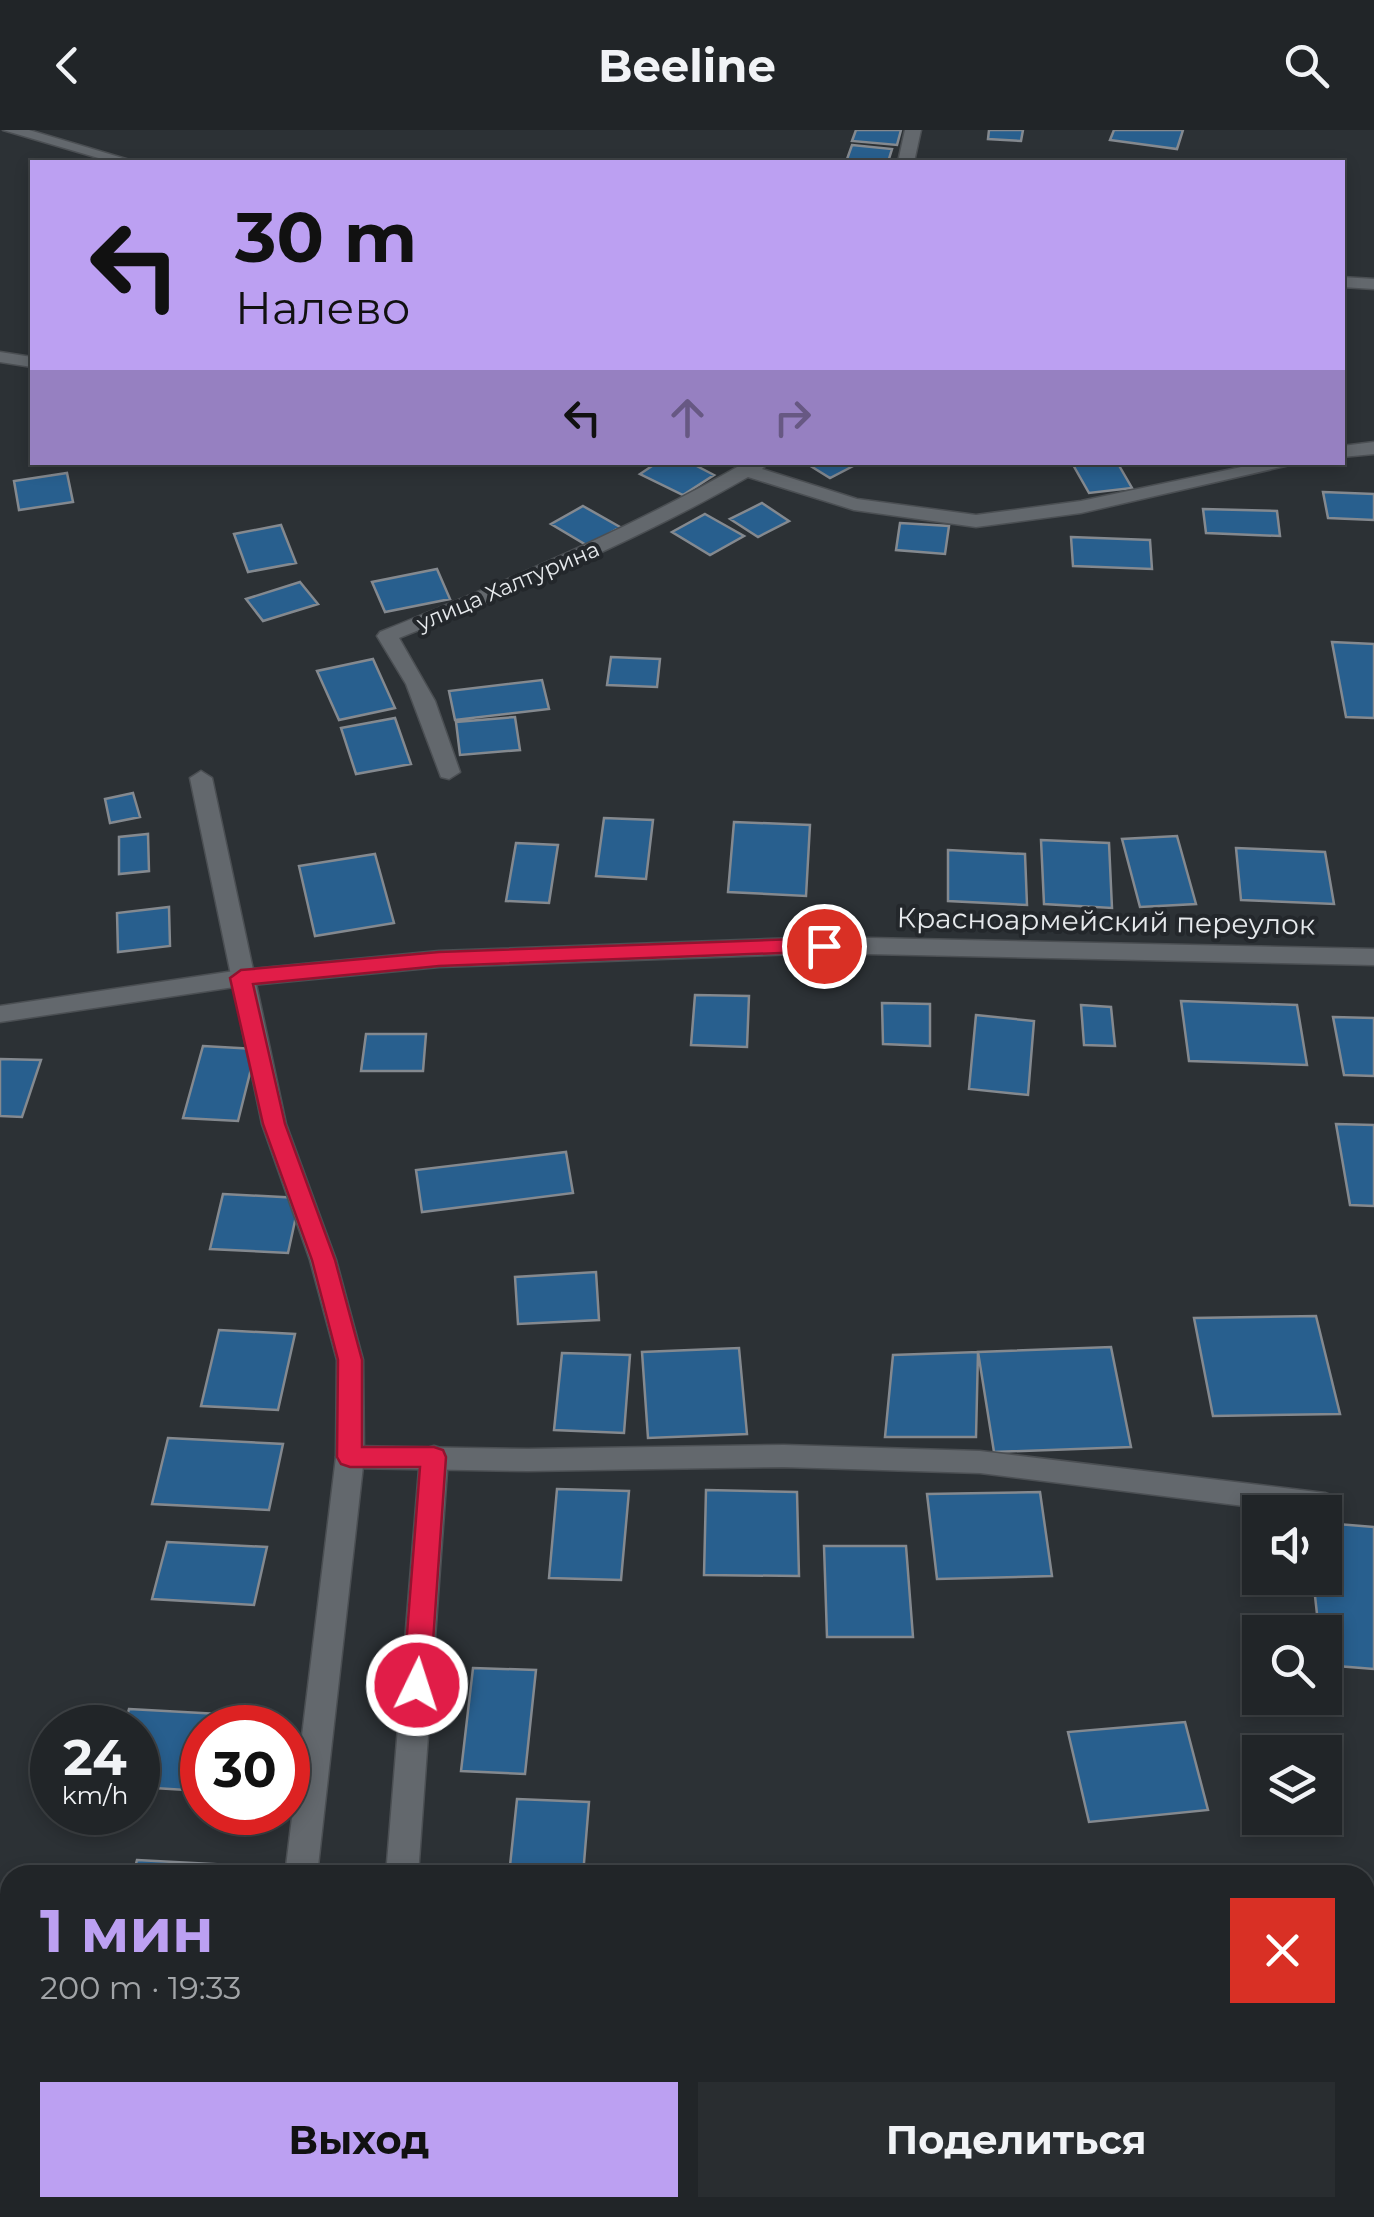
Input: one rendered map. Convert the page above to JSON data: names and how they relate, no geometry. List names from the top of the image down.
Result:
{
  "streets": {
    "street": ["улица Халтурина", "Красноармейский переулок"]
  },
  "page": {
    "header": "Beeline",
    "turn": ["30 m", "Налево"],
    "speed": "24 km/h",
    "limit": "30",
    "heading": ["1 мин", "200 m · 19:33"],
    "buttons": ["Выход", "Поделиться"]
  }
}
